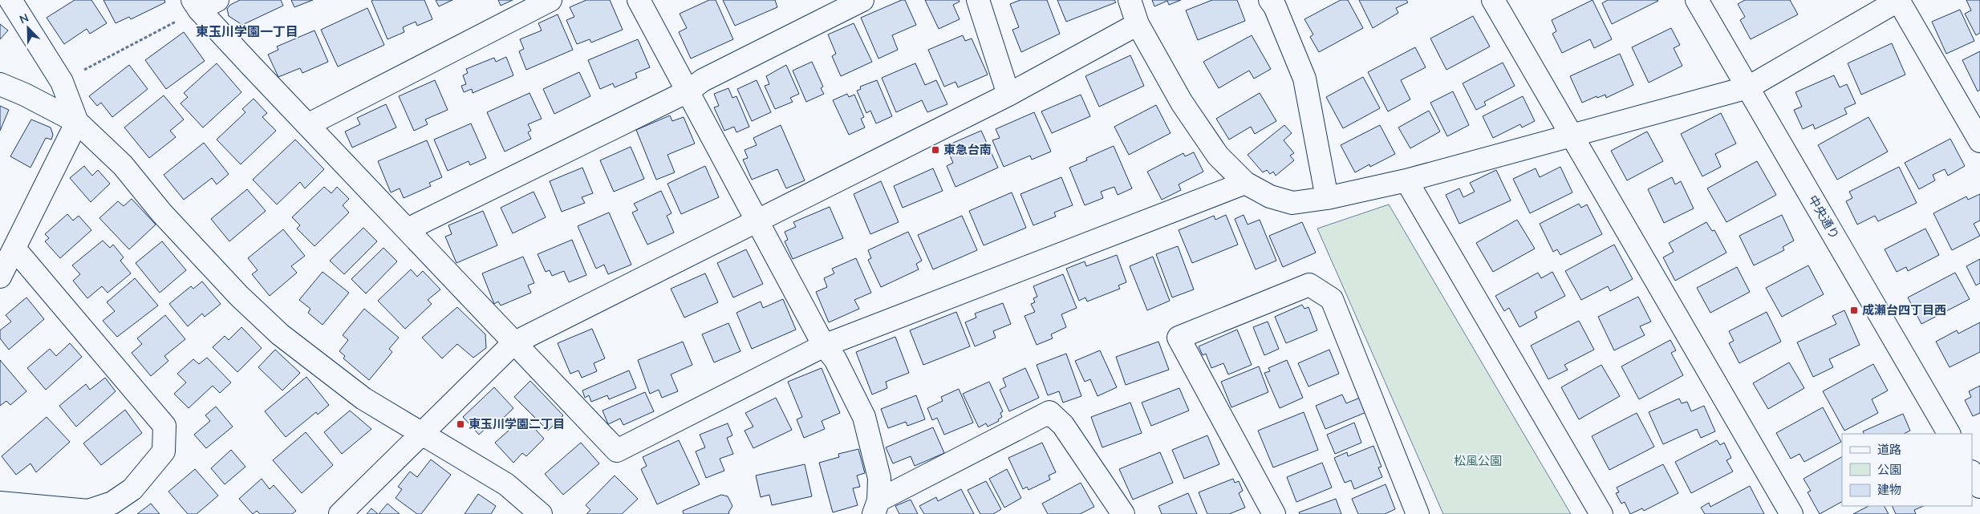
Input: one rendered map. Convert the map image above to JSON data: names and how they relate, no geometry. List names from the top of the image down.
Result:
{
  "streets": {
    "street": ["中央通り"]
  },
  "districts": ["東玉川学園一丁目"],
  "parks": ["松風公園"],
  "places": {
    "transit": ["東急台南", "成瀬台四丁目西", "東玉川学園二丁目"]
  },
  "legend": ["道路", "公園", "建物"],
  "north": "top left"
}
